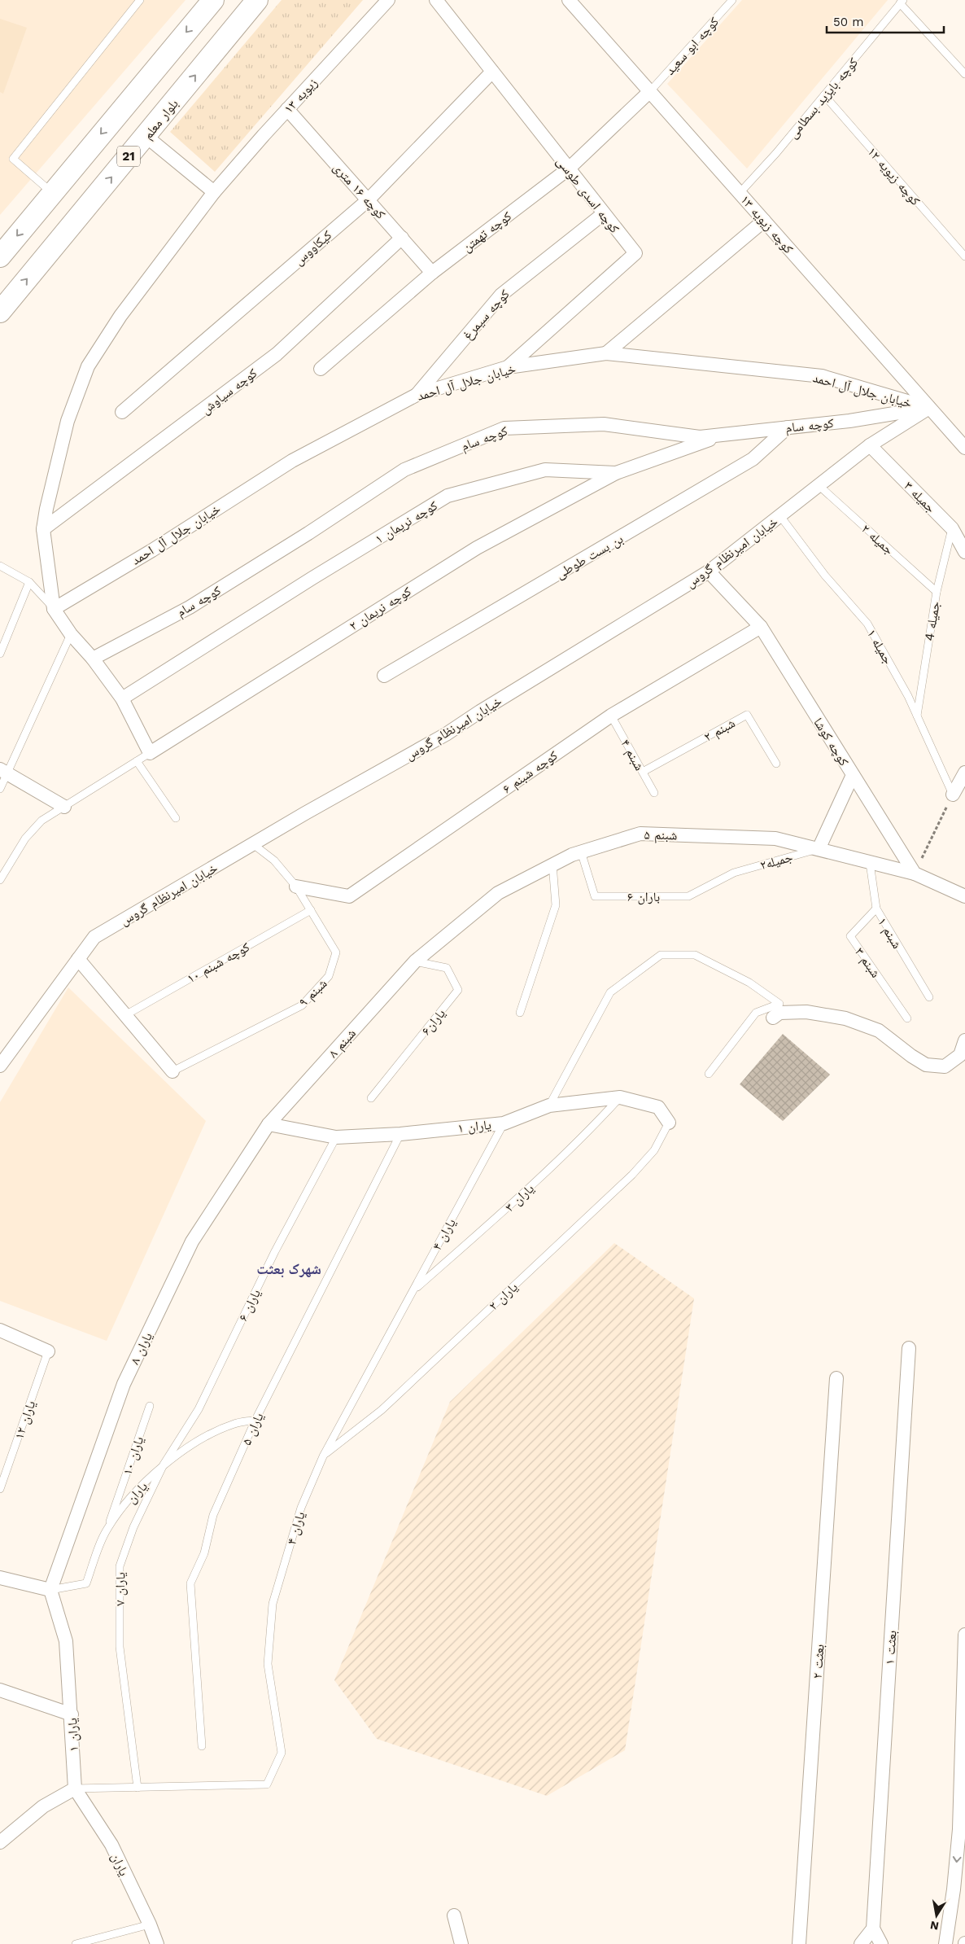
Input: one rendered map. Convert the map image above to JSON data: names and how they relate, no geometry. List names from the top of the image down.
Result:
{
  "streets": {
    "main road": ["بلوار معلم", "21"],
    "street": [
      "زیویه ۱۳",
      "کوچه ۱۶ متری",
      "کوچه اسدی طوسی",
      "کوچه زیویه ۱۳",
      "کوچه تهمتن",
      "کیکاووس",
      "کوچه سیمرغ",
      "خیابان جلال آل احمد",
      "کوچه سیاوش",
      "کوچه سام",
      "جمیله ۳",
      "کوچه نریمان ۱",
      "خیابان امیرنظام گروس",
      "بن بست طوطی",
      "کوچه نریمان ۲",
      "کوچه کوشا",
      "کوچه شبنم ۶",
      "شبنم ۵",
      "شبنم ۸",
      "یاران ۱",
      "یاران ۸",
      "یاران",
      "بعثت ۱",
      "بعثت ۲"
    ],
    "lane": [
      "کوچه ابو سعید",
      "کوچه بایزید بسطامی",
      "کوچه زیویه ۱۲",
      "جمیله ۲",
      "جمیله 4",
      "جمیله ۱",
      "شبنم ۲",
      "شبنم ۴",
      "جمیله۲",
      "باران ۶",
      "شبنم ۱",
      "کوچه شبنم ۱۰",
      "شبنم ۳",
      "شبنم ۹",
      "یاران۶",
      "یاران ۳",
      "یاران ۴",
      "یاران ۲",
      "یاران ۶",
      "یاران ۱۲",
      "یاران ۵",
      "یاران ۱۰",
      "یاران ۷"
    ]
  },
  "crossings": [
    ["کوچه ابو سعید", "کوچه زیویه ۱۳"],
    ["کوچه ابو سعید", "کوچه تهمتن"],
    ["زیویه ۱۳", "کوچه ۱۶ متری"],
    ["زیویه ۱۳", "خیابان جلال آل احمد"],
    ["زیویه ۱۳", "کوچه سیاوش"],
    ["کوچه بایزید بسطامی", "کوچه زیویه ۱۲"],
    ["کوچه بایزید بسطامی", "کوچه زیویه ۱۳"],
    ["کوچه ۱۶ متری", "کوچه تهمتن"],
    ["کوچه ۱۶ متری", "کیکاووس"],
    ["کوچه ۱۶ متری", "کوچه سیاوش"],
    ["کوچه اسدی طوسی", "کوچه تهمتن"],
    ["کوچه اسدی طوسی", "کیکاووس"],
    ["کوچه اسدی طوسی", "کوچه سیمرغ"],
    ["کوچه اسدی طوسی", "خیابان جلال آل احمد"],
    ["کوچه زیویه ۱۳", "کوچه تهمتن"],
    ["کوچه زیویه ۱۳", "خیابان جلال آل احمد"],
    ["کوچه زیویه ۱۳", "کوچه سام"],
    ["کوچه زیویه ۱۳", "خیابان امیرنظام گروس"],
    ["کوچه سیمرغ", "خیابان جلال آل احمد"],
    ["خیابان جلال آل احمد", "کوچه سام"],
    ["خیابان جلال آل احمد", "خیابان امیرنظام گروس"],
    ["کوچه سام", "کوچه نریمان ۱"],
    ["کوچه سام", "خیابان امیرنظام گروس"],
    ["کوچه سام", "بن بست طوطی"],
    ["جمیله ۳", "خیابان امیرنظام گروس"],
    ["جمیله ۳", "جمیله 4"],
    ["کوچه نریمان ۱", "کوچه نریمان ۲"],
    ["جمیله ۲", "خیابان امیرنظام گروس"],
    ["جمیله ۲", "جمیله 4"],
    ["خیابان امیرنظام گروس", "جمیله ۱"],
    ["خیابان امیرنظام گروس", "کوچه کوشا"],
    ["خیابان امیرنظام گروس", "شبنم ۹"],
    ["جمیله 4", "جمیله ۱"],
    ["شبنم ۲", "شبنم ۴"],
    ["کوچه کوشا", "کوچه شبنم ۶"],
    ["کوچه کوشا", "شبنم ۵"],
    ["شبنم ۴", "کوچه شبنم ۶"],
    ["کوچه شبنم ۶", "شبنم ۹"],
    ["شبنم ۵", "جمیله۲"],
    ["شبنم ۵", "باران ۶"],
    ["شبنم ۵", "شبنم ۱"],
    ["شبنم ۵", "یاران۶"],
    ["شبنم ۵", "شبنم ۸"],
    ["جمیله۲", "باران ۶"],
    ["شبنم ۱", "شبنم ۳"],
    ["کوچه شبنم ۱۰", "شبنم ۹"],
    ["یاران۶", "شبنم ۸"],
    ["شبنم ۸", "یاران ۱"],
    ["شبنم ۸", "یاران ۸"],
    ["یاران ۱", "یاران ۳"],
    ["یاران ۱", "یاران ۴"],
    ["یاران ۱", "یاران ۲"],
    ["یاران ۱", "یاران ۶"],
    ["یاران ۱", "یاران ۸"],
    ["یاران ۱", "یاران ۵"],
    ["یاران ۱", "یاران"],
    ["یاران ۳", "یاران ۴"],
    ["یاران ۴", "یاران ۲"],
    ["یاران ۴", "یاران"],
    ["یاران ۴", "یاران ۷"],
    ["یاران ۶", "یاران ۷"],
    ["یاران ۸", "یاران"],
    ["یاران ۵", "یاران"],
    ["یاران ۱۰", "یاران"],
    ["یاران", "یاران ۷"]
  ],
  "districts": ["شهرک بعثت"],
  "scale_bar": "50 m",
  "north": "bottom"
}
